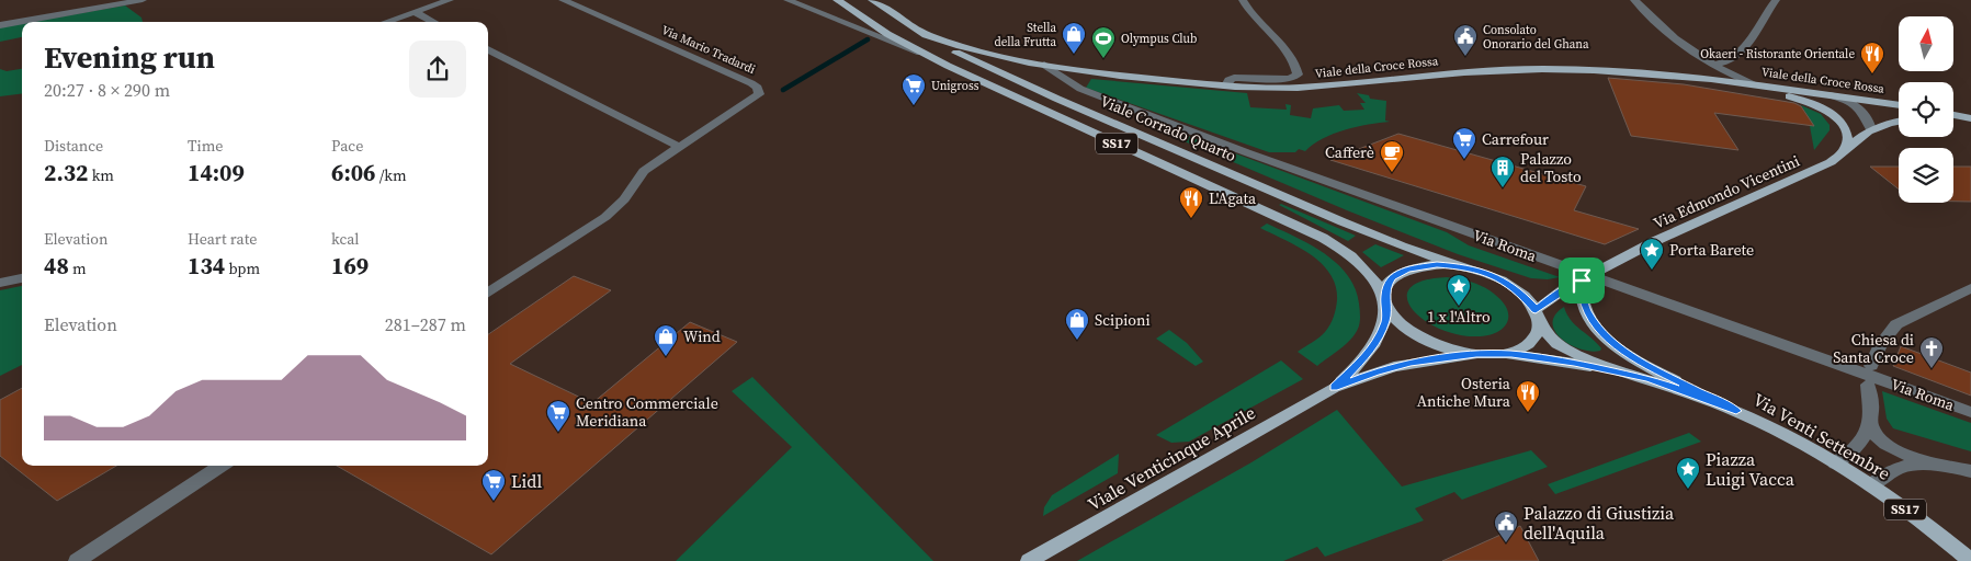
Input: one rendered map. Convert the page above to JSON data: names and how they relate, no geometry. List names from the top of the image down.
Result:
{
  "streets": {
    "main road": [
      "Viale della Croce Rossa",
      "Viale Corrado Quarto",
      "SS17",
      "Via Edmondo Vicentini",
      "Via Venti Settembre",
      "Viale Venticinque Aprile"
    ],
    "street": ["Via Mario Tradardi", "Via Roma"]
  },
  "crossings": [
    ["Viale della Croce Rossa", "Viale Corrado Quarto"],
    ["Viale della Croce Rossa", "Via Roma"],
    ["Viale Corrado Quarto", "Via Venti Settembre"],
    ["Viale Corrado Quarto", "Viale Venticinque Aprile"],
    ["SS17", "Viale Venticinque Aprile"],
    ["Via Edmondo Vicentini", "Via Roma"],
    ["Via Edmondo Vicentini", "Via Venti Settembre"],
    ["Via Venti Settembre", "Viale Venticinque Aprile"]
  ],
  "places": {
    "shop": ["Stella della Frutta", "Scipioni", "Wind"],
    "public building": ["Consolato Onorario del Ghana", "Palazzo di Giustizia dell'Aquila"],
    "sports": ["Olympus Club"],
    "restaurant": ["Okaeri - Ristorante Orientale", "L'Agata", "Osteria Antiche Mura"],
    "supermarket": [
      "Unigross",
      "Carrefour",
      "Centro Commerciale Meridiana",
      "Lidl"
    ],
    "cafe": ["Cafferè"],
    "building": ["Palazzo del Tosto"],
    "place": ["Porta Barete", "1 x l'Altro", "Piazza Luigi Vacca"],
    "church": ["Chiesa di Santa Croce"]
  },
  "north": "top",
  "page": {
    "heading": ["Evening run", "20:27 · 8 × 290 m"],
    "stats": [
      ["Distance", "2.32 km"],
      ["Time", "14:09"],
      ["Pace", "6:06 /km"],
      ["Elevation", "48 m"],
      ["Heart rate", "134 bpm"],
      ["kcal", "169"]
    ],
    "chart": ["Elevation", "281–287 m"]
  }
}
